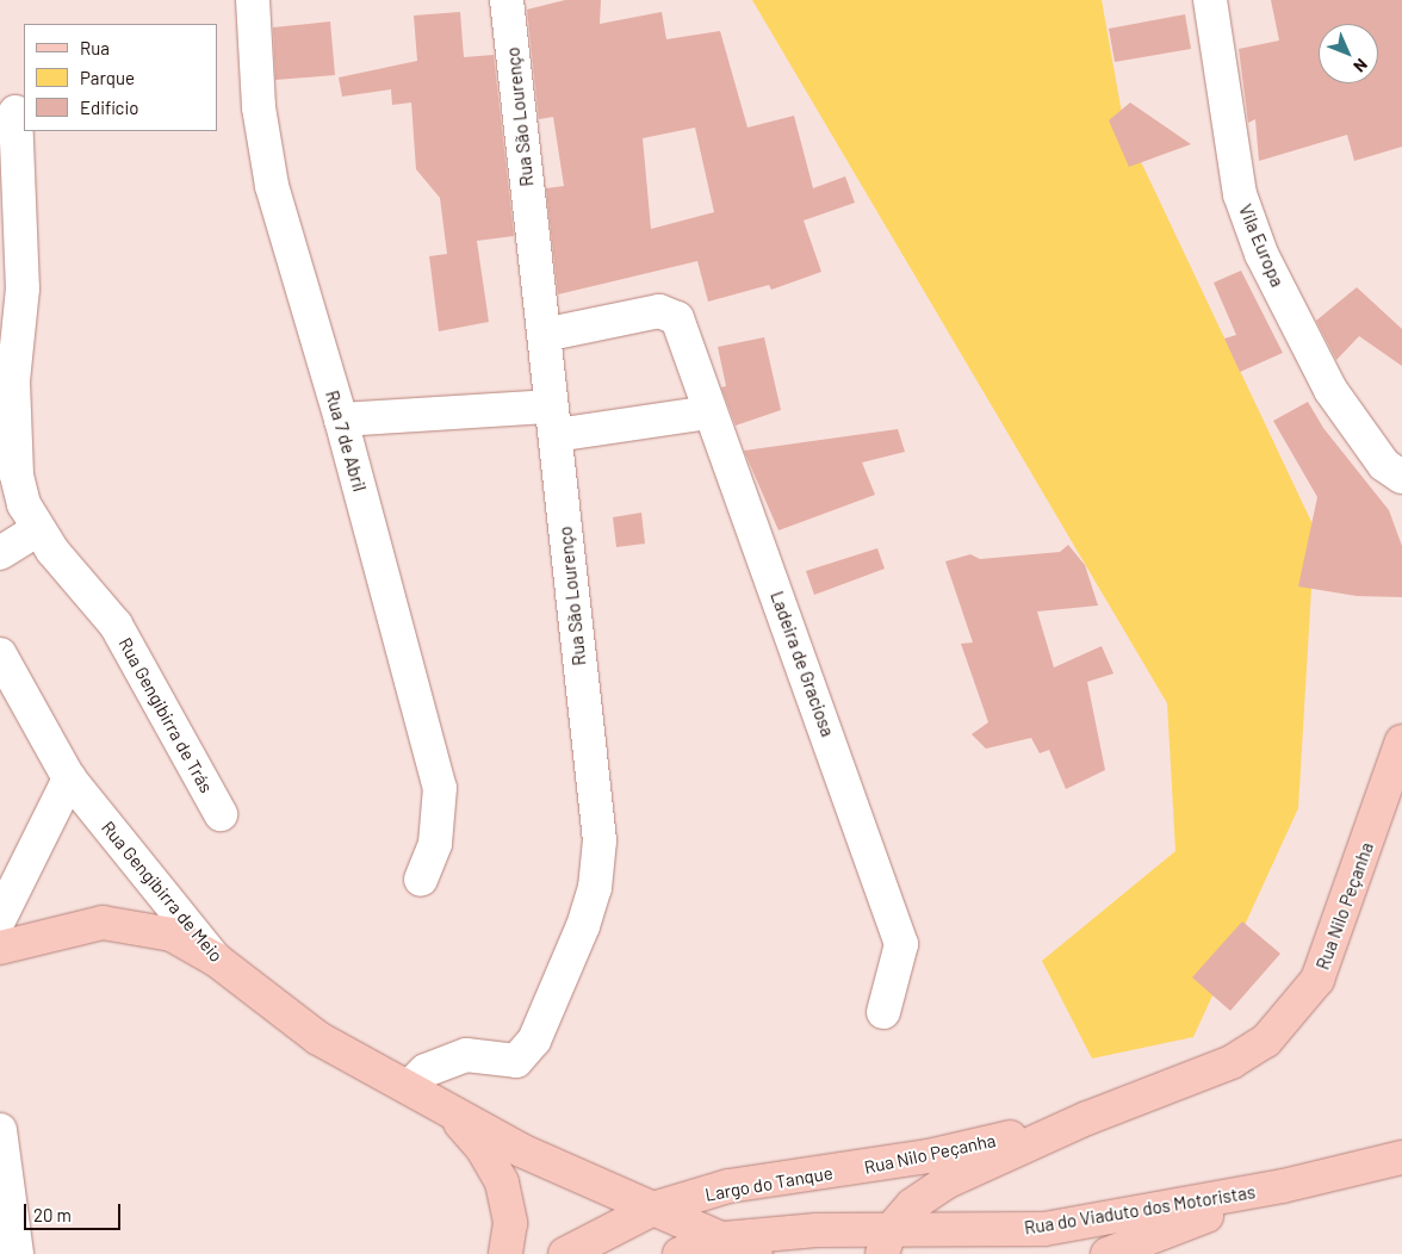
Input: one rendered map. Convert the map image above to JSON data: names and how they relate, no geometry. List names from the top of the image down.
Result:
{
  "streets": {
    "main road": [
      "Rua Gengibirra de Meio",
      "Rua Nilo Peçanha",
      "Largo do Tanque",
      "Rua do Viaduto dos Motoristas"
    ],
    "street": [
      "Rua São Lourenço",
      "Vila Europa",
      "Rua 7 de Abril",
      "Ladeira de Graciosa",
      "Rua Gengibirra de Trás"
    ]
  },
  "crossings": [
    ["Rua São Lourenço", "Ladeira de Graciosa"],
    ["Rua São Lourenço", "Rua Gengibirra de Meio"],
    ["Rua Gengibirra de Meio", "Largo do Tanque"],
    ["Rua Nilo Peçanha", "Largo do Tanque"],
    ["Rua Nilo Peçanha", "Rua do Viaduto dos Motoristas"]
  ],
  "legend": ["Rua", "Parque", "Edifício"],
  "scale_bar": "20 m",
  "north": "bottom right"
}
